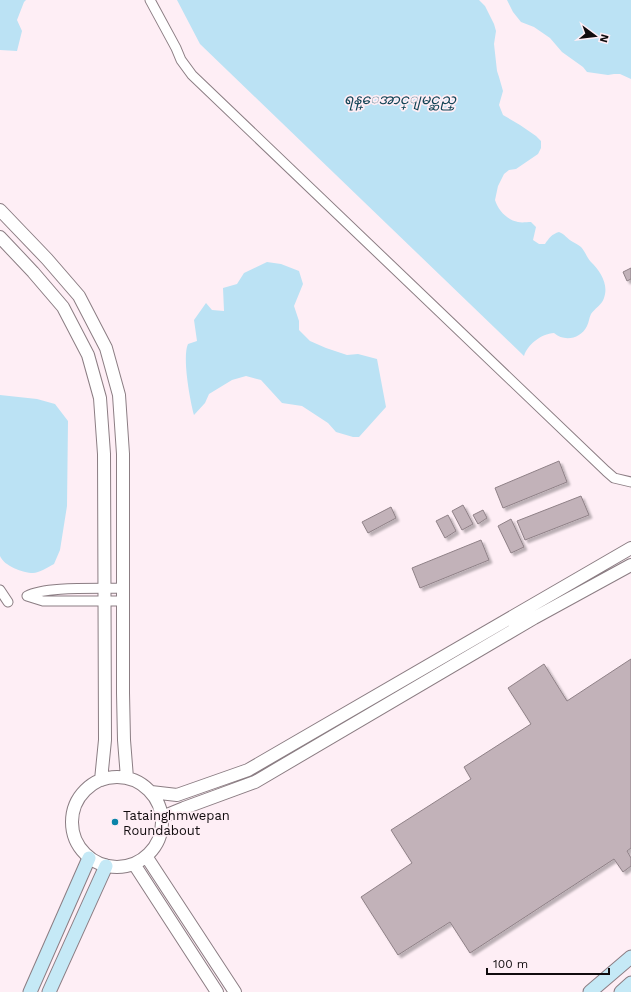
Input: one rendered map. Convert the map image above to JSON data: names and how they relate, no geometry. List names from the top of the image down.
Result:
{
  "water": ["ရန္ေအာင္ျမင္ဆည္"],
  "places": ["Tatainghmwepan Roundabout"],
  "scale_bar": "100 m",
  "north": "right"
}
